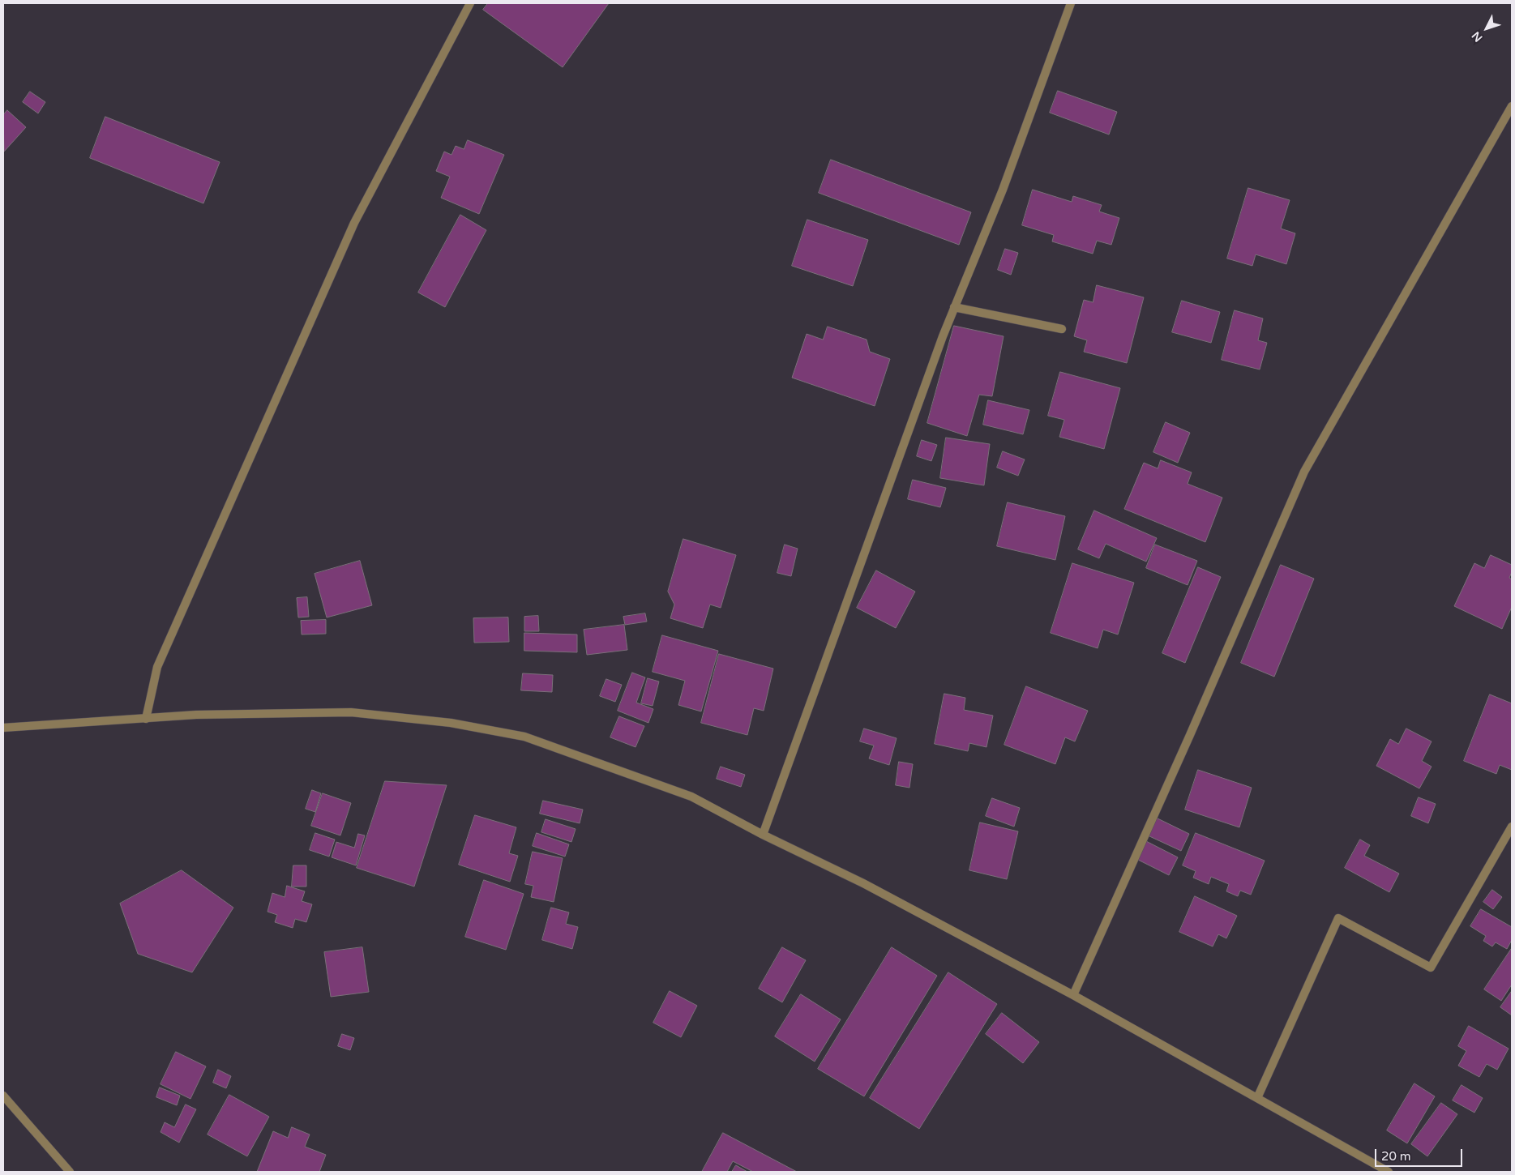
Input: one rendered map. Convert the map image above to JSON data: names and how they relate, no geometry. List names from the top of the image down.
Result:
{
  "scale_bar": "20 m",
  "north": "bottom left"
}
